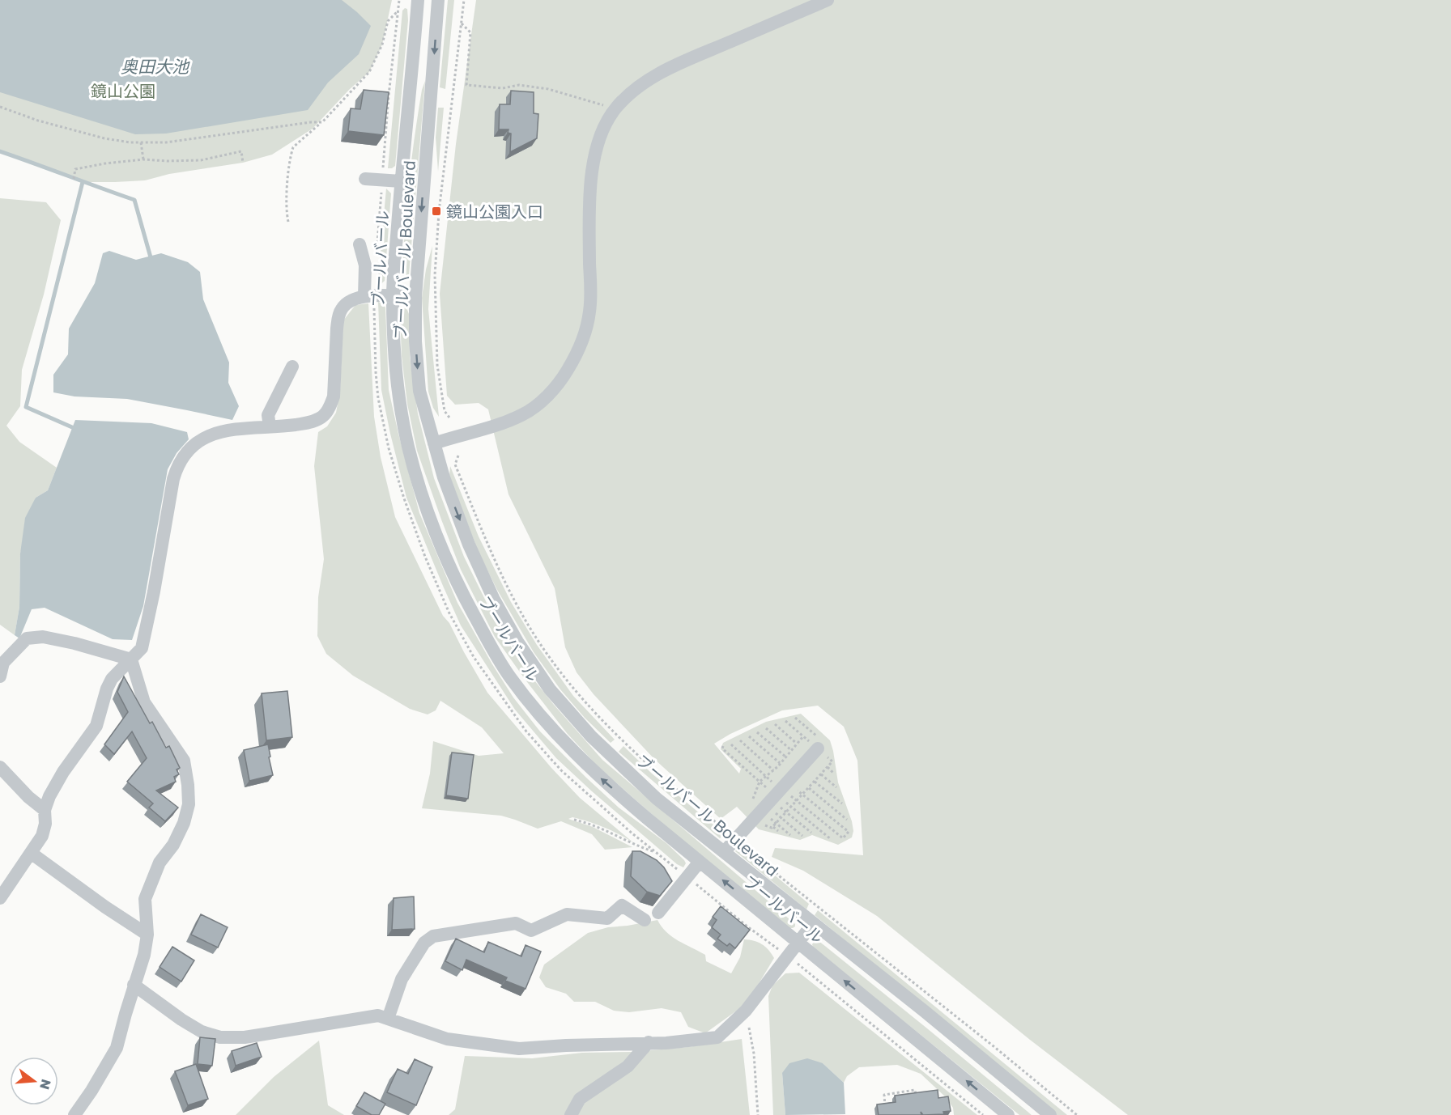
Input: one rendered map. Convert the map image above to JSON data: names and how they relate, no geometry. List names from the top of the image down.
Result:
{
  "streets": {
    "street": ["ブールバール Boulevard", "ブールバール"]
  },
  "one_way": ["ブールバール Boulevard", "ブールバール"],
  "water": ["奥田大池"],
  "parks": ["鏡山公園"],
  "places": {
    "transit": ["鏡山公園入口"]
  },
  "north": "right"
}
